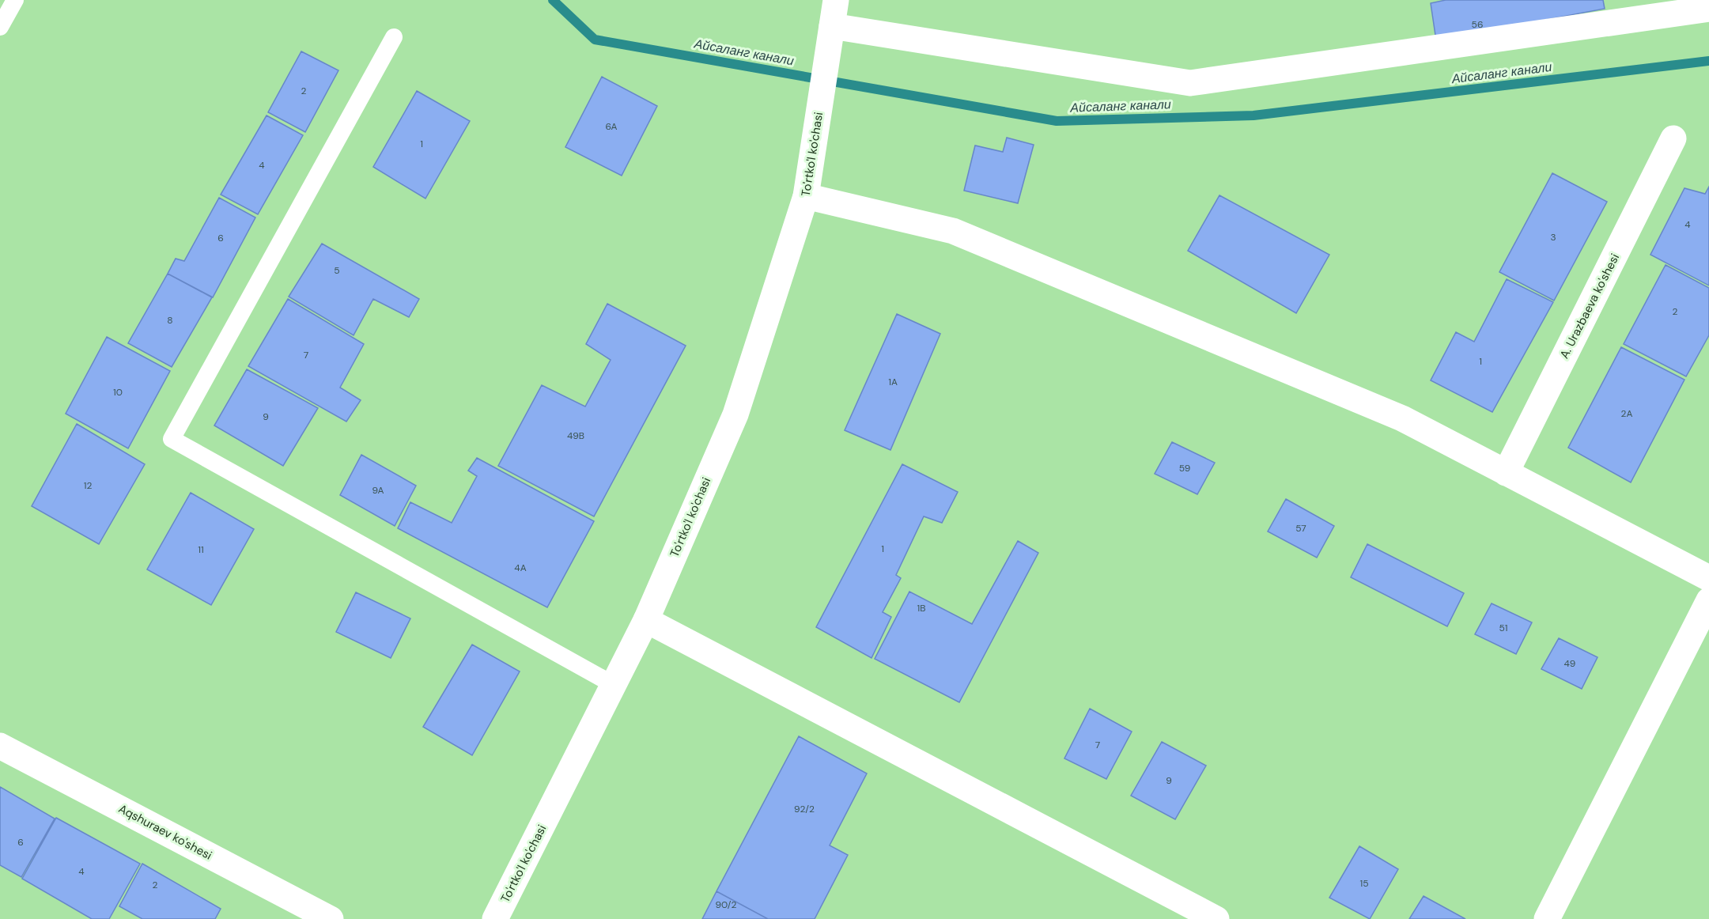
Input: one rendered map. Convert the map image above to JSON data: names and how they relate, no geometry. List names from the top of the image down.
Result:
{
  "streets": {
    "street": ["To'rtko'l ko'chasi", "A. Urazbaeva ko'shesi", "Aqshuraev ko'shesi"]
  },
  "water": ["Айсаланг канали"],
  "house_numbers": [
    "56",
    "2",
    "6A",
    "1",
    "4",
    "4",
    "3",
    "6",
    "5",
    "2",
    "8",
    "7",
    "1",
    "1A",
    "10",
    "2A",
    "9",
    "49B",
    "59",
    "12",
    "9A",
    "57",
    "1",
    "11",
    "4A",
    "1B",
    "51",
    "49",
    "7",
    "9",
    "92/2",
    "6",
    "4",
    "15",
    "2",
    "90/2"
  ]
}
